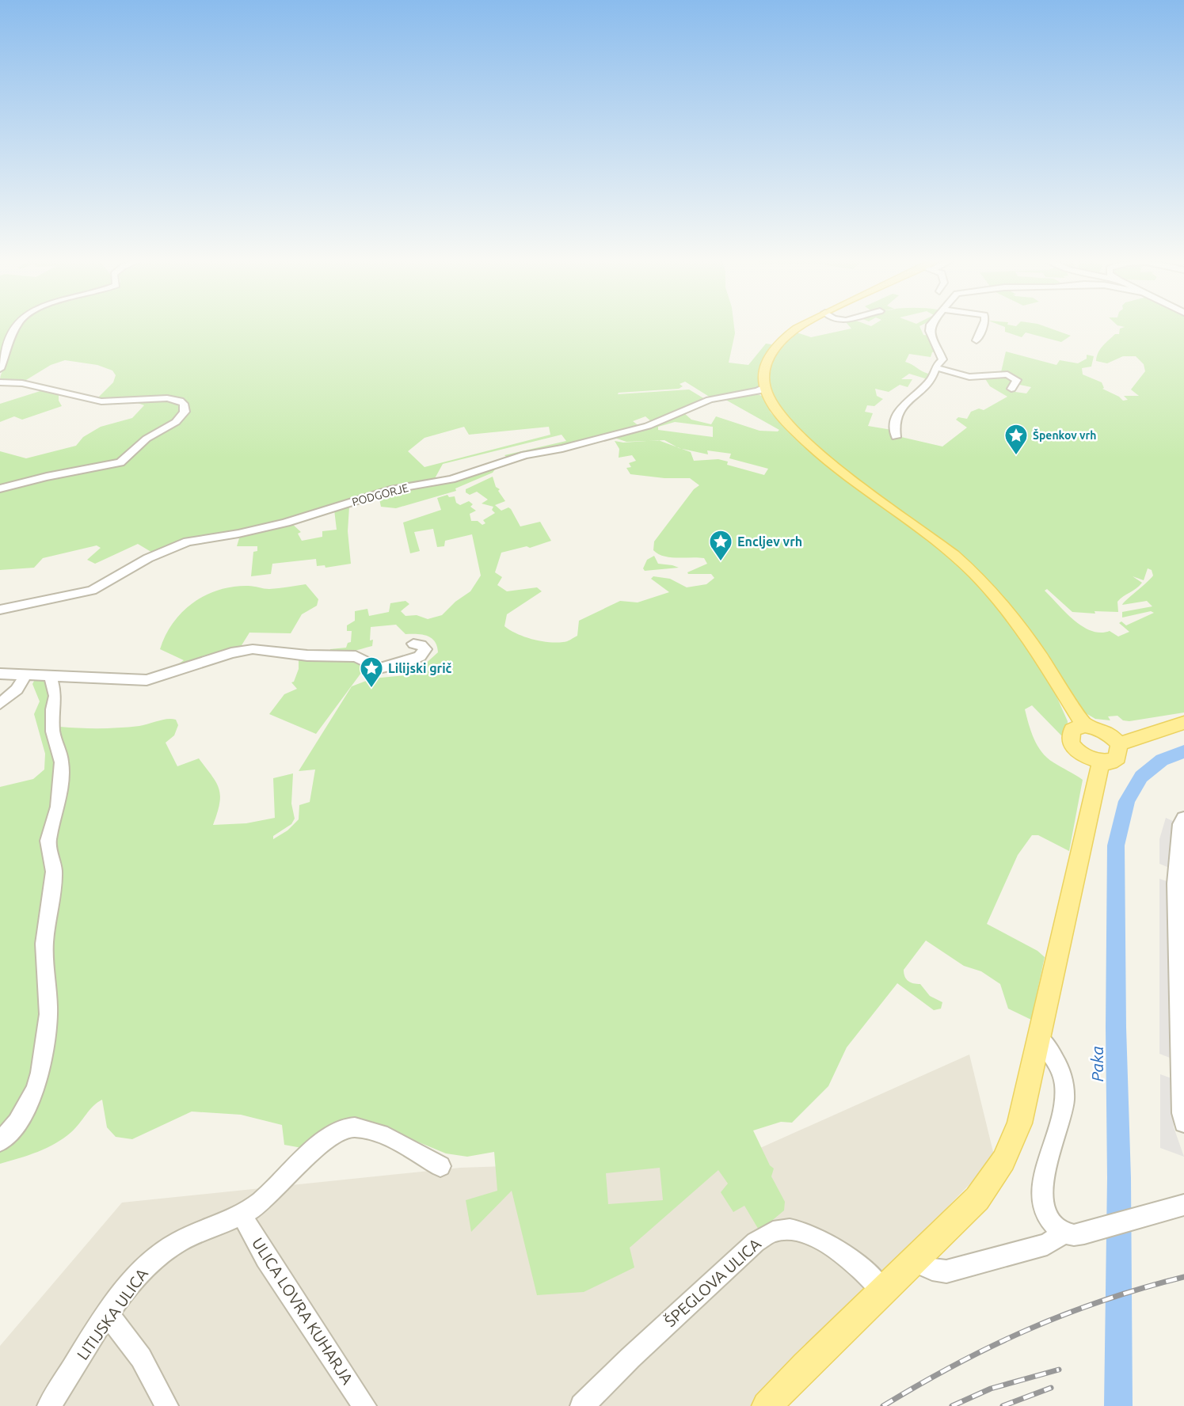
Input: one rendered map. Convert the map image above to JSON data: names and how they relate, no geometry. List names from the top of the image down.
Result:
{
  "streets": {
    "street": [
      "PODGORJE",
      "ŠPEGLOVA ULICA",
      "ULICA LOVRA KUHARJA",
      "LITIJSKA ULICA"
    ]
  },
  "crossings": [
    ["ULICA LOVRA KUHARJA", "LITIJSKA ULICA"]
  ],
  "water": ["Paka"],
  "places": {
    "place": ["Špenkov vrh", "Encljev vrh", "Lilijski grič"]
  }
}
